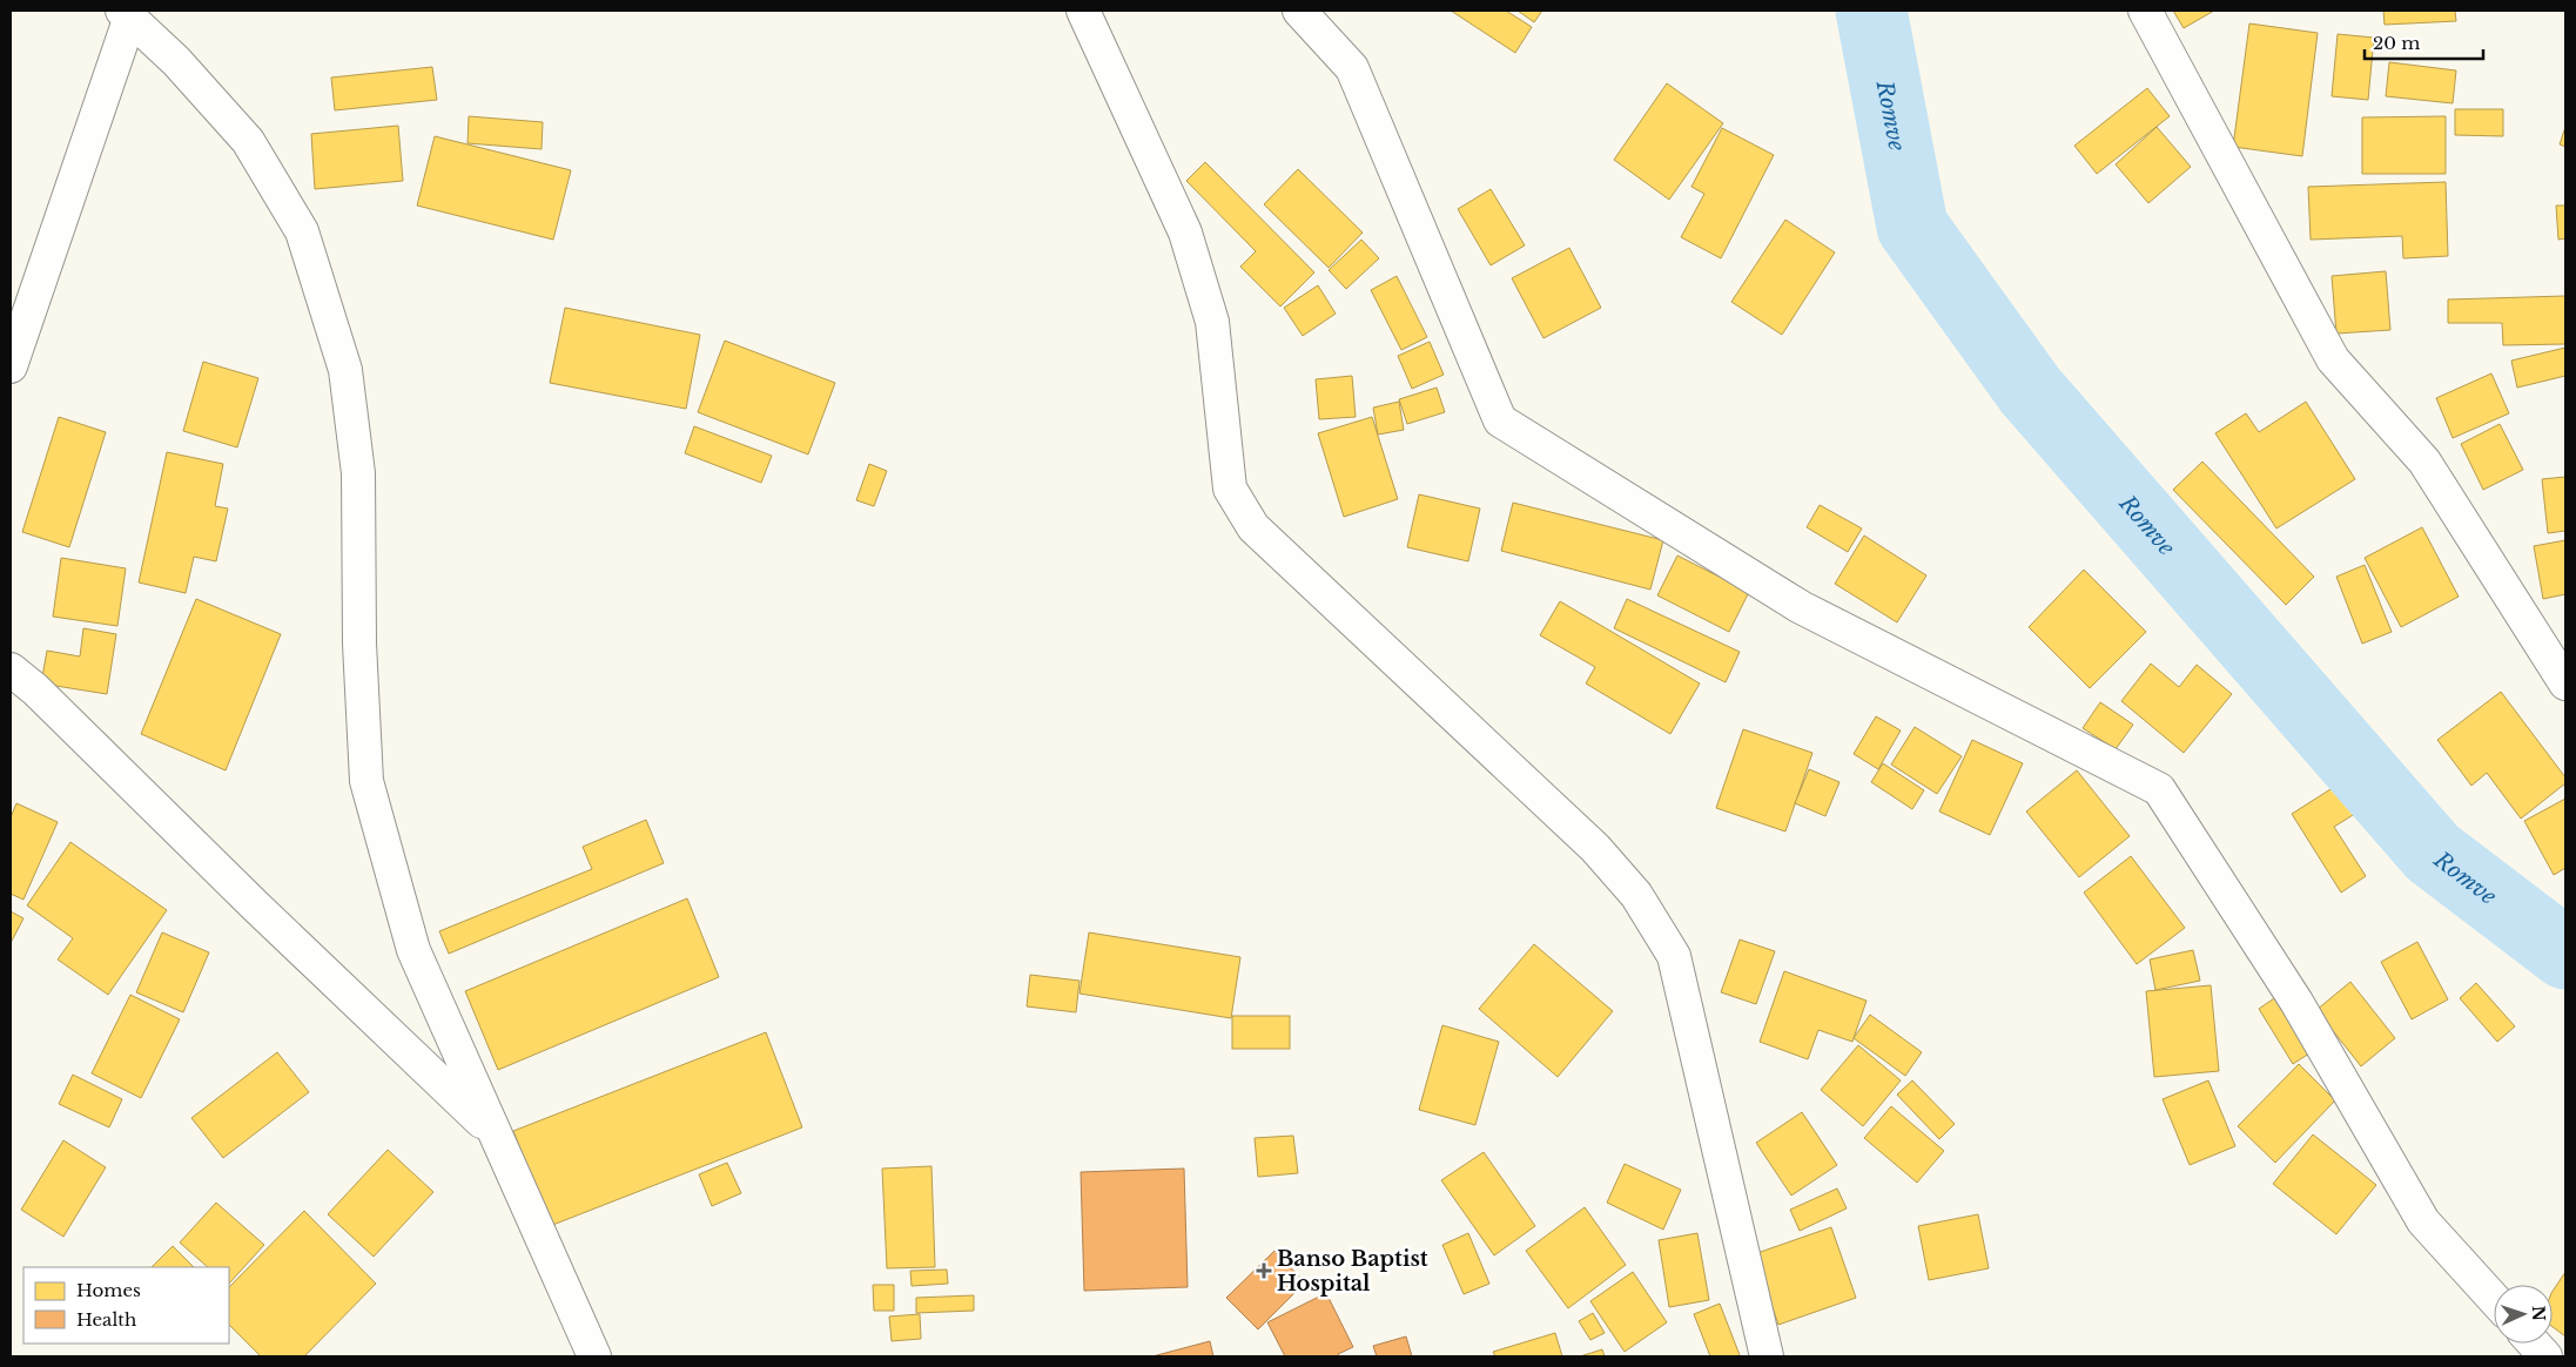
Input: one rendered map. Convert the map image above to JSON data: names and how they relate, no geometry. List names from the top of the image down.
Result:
{
  "water": ["Romve"],
  "places": {
    "health": ["Banso Baptist Hospital"]
  },
  "legend": ["Homes", "Health"],
  "scale_bar": "20 m",
  "north": "right"
}
